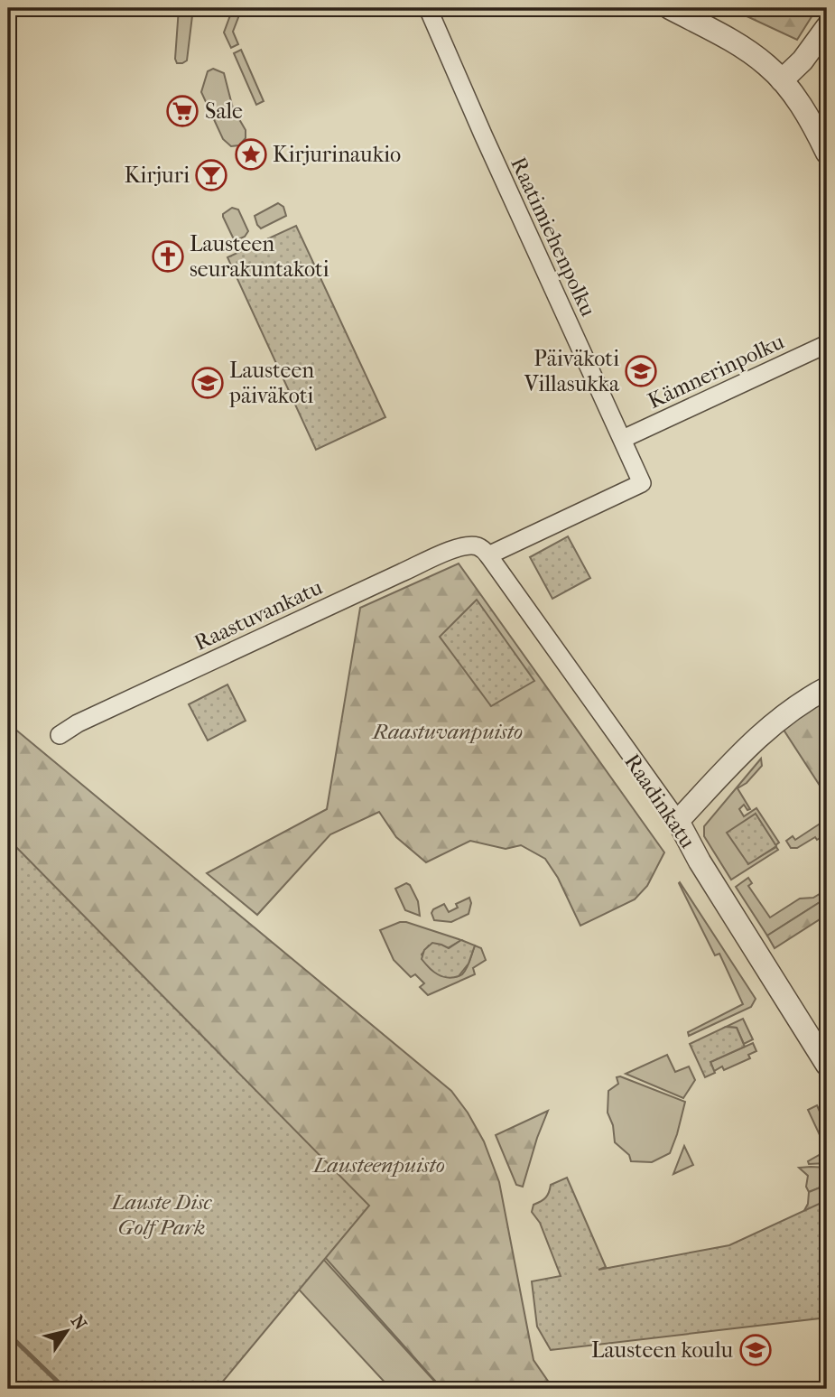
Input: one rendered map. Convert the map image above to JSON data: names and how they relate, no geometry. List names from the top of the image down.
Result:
{
  "streets": {
    "street": [
      "Raatimiehenpolku",
      "Kämnerinpolku",
      "Raastuvankatu",
      "Raadinkatu"
    ]
  },
  "crossings": [
    ["Raatimiehenpolku", "Kämnerinpolku"],
    ["Raatimiehenpolku", "Raastuvankatu"],
    ["Raastuvankatu", "Raadinkatu"]
  ],
  "parks": ["Raastuvanpuisto", "Lausteenpuisto", "Lauste Disc Golf Park"],
  "places": {
    "supermarket": ["Sale"],
    "place": ["Kirjurinaukio"],
    "bar": ["Kirjuri"],
    "church": ["Lausteen seurakuntakoti"],
    "school or university": ["Päiväkoti Villasukka", "Lausteen päiväkoti", "Lausteen koulu"]
  },
  "north": "top right"
}
